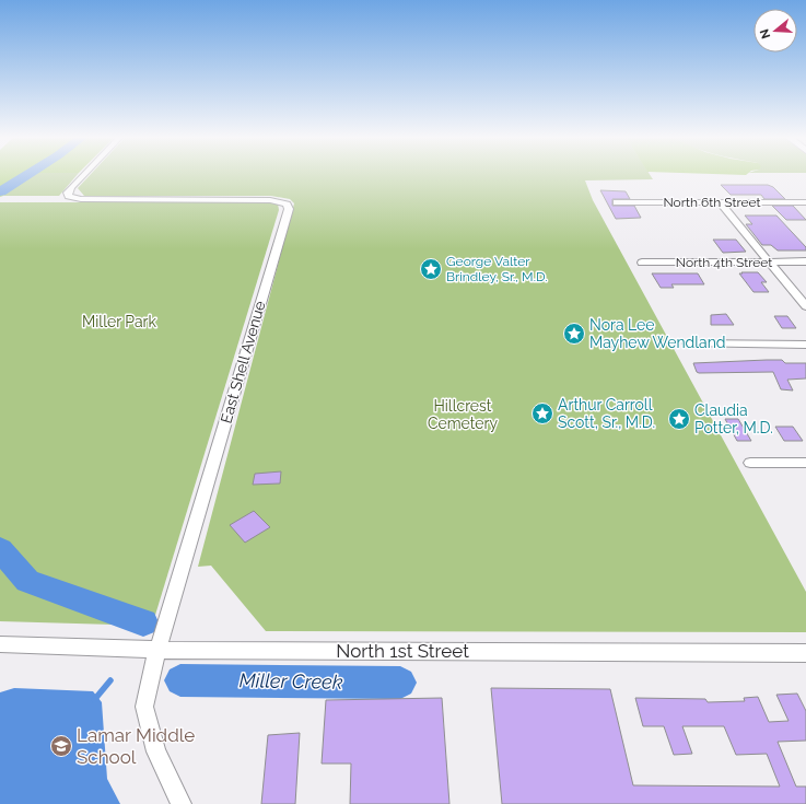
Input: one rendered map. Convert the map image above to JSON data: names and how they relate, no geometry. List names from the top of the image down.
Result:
{
  "streets": {
    "street": [
      "North 6th Street",
      "North 4th Street",
      "East Shell Avenue",
      "North 1st Street"
    ]
  },
  "crossings": [
    ["East Shell Avenue", "North 1st Street"]
  ],
  "water": ["Miller Creek"],
  "parks": ["Miller Park", "Hillcrest Cemetery"],
  "places": {
    "place": [
      "George Valter Brindley, Sr., M.D.",
      "Nora Lee Mayhew Wendland",
      "Arthur Carroll Scott, Sr., M.D.",
      "Claudia Potter, M.D."
    ],
    "school or university": ["Lamar Middle School"]
  },
  "north": "left"
}
